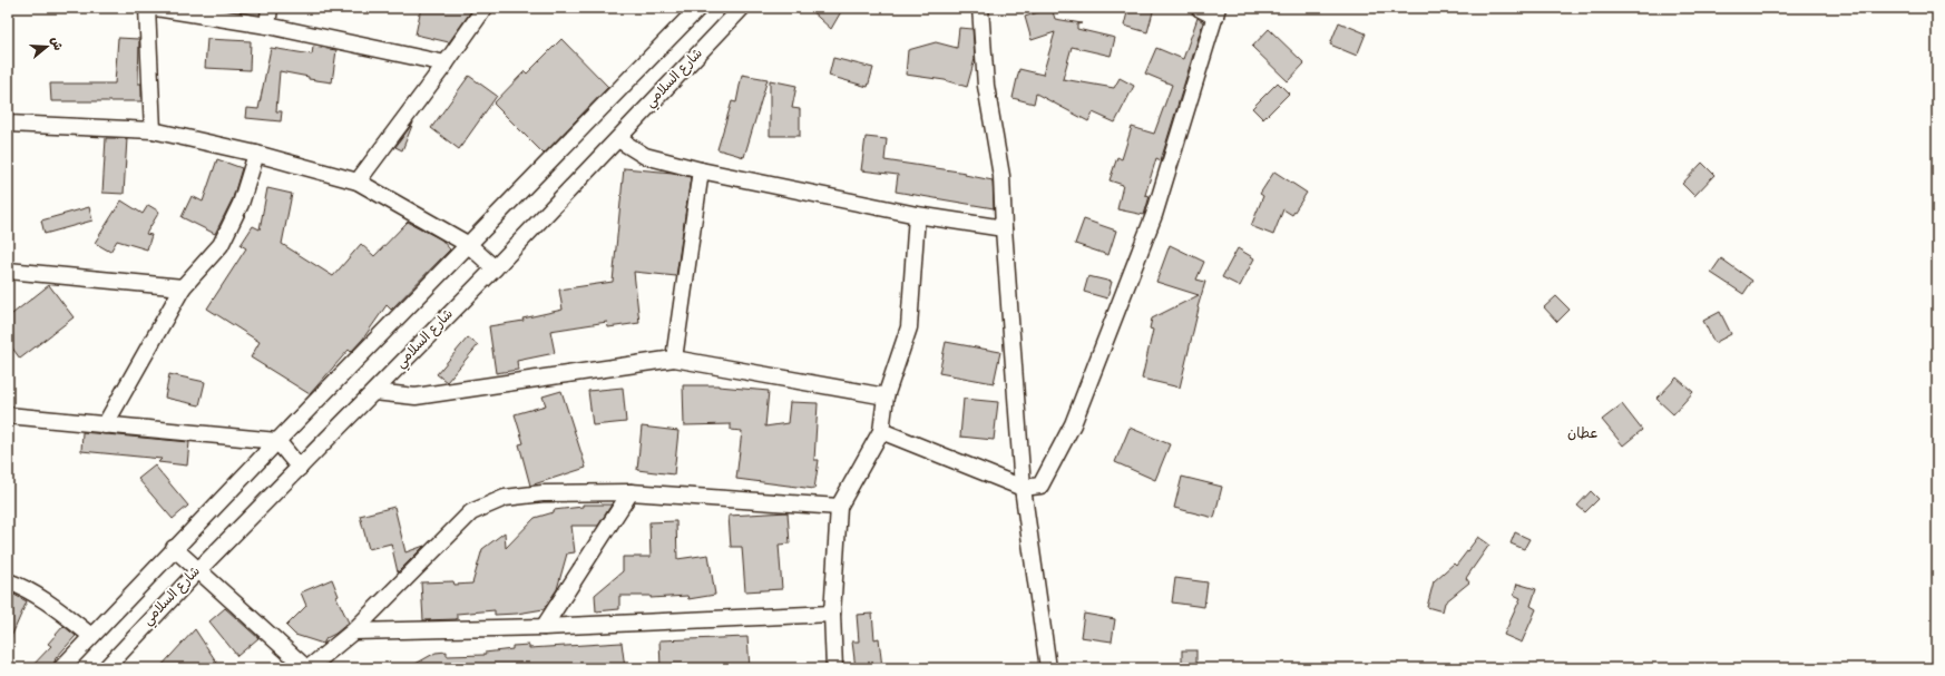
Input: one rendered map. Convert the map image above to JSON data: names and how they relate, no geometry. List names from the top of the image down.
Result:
{
  "streets": {
    "street": ["شارع السلامي"]
  },
  "districts": ["عطان"],
  "north": "right"
}
